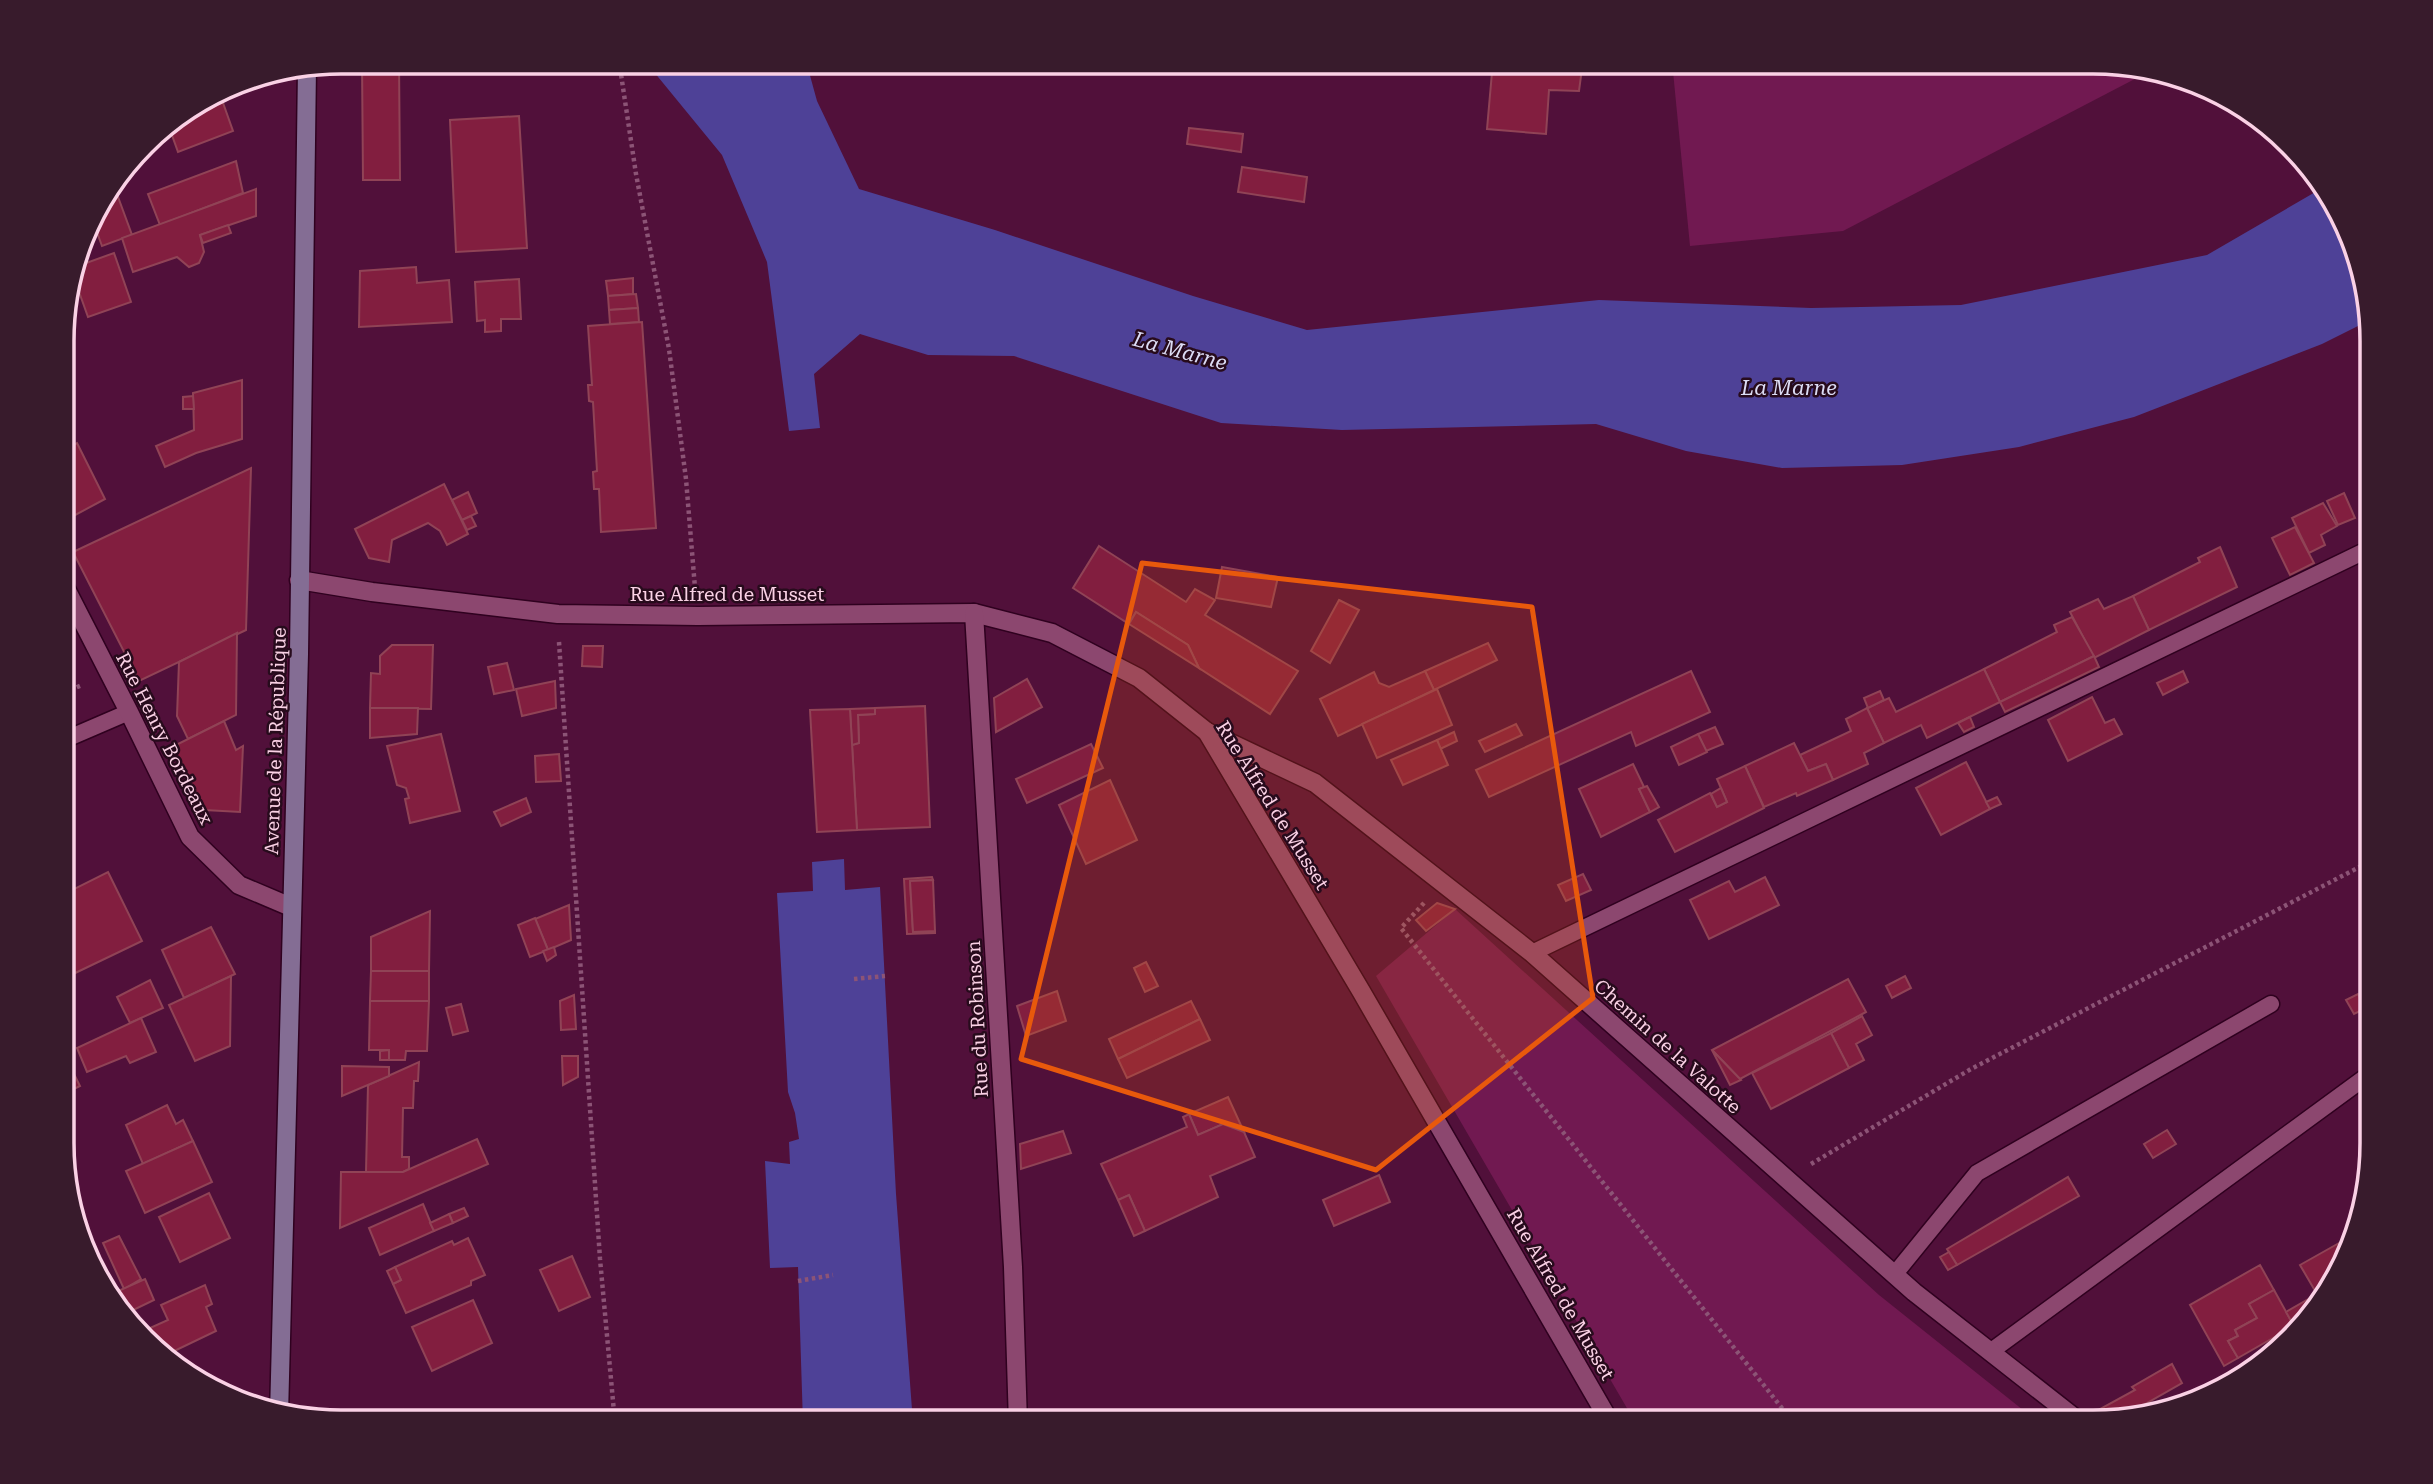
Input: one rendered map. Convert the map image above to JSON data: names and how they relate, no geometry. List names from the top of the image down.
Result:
{
  "streets": {
    "main road": ["Avenue de la République"],
    "street": [
      "Rue Alfred de Musset",
      "Rue Henry Bordeaux",
      "Rue du Robinson",
      "Chemin de la Valotte"
    ]
  },
  "crossings": [
    ["Rue Alfred de Musset", "Avenue de la République"],
    ["Rue Alfred de Musset", "Rue du Robinson"],
    ["Rue Alfred de Musset", "Chemin de la Valotte"],
    ["Rue Henry Bordeaux", "Avenue de la République"]
  ],
  "water": ["La Marne"]
}
